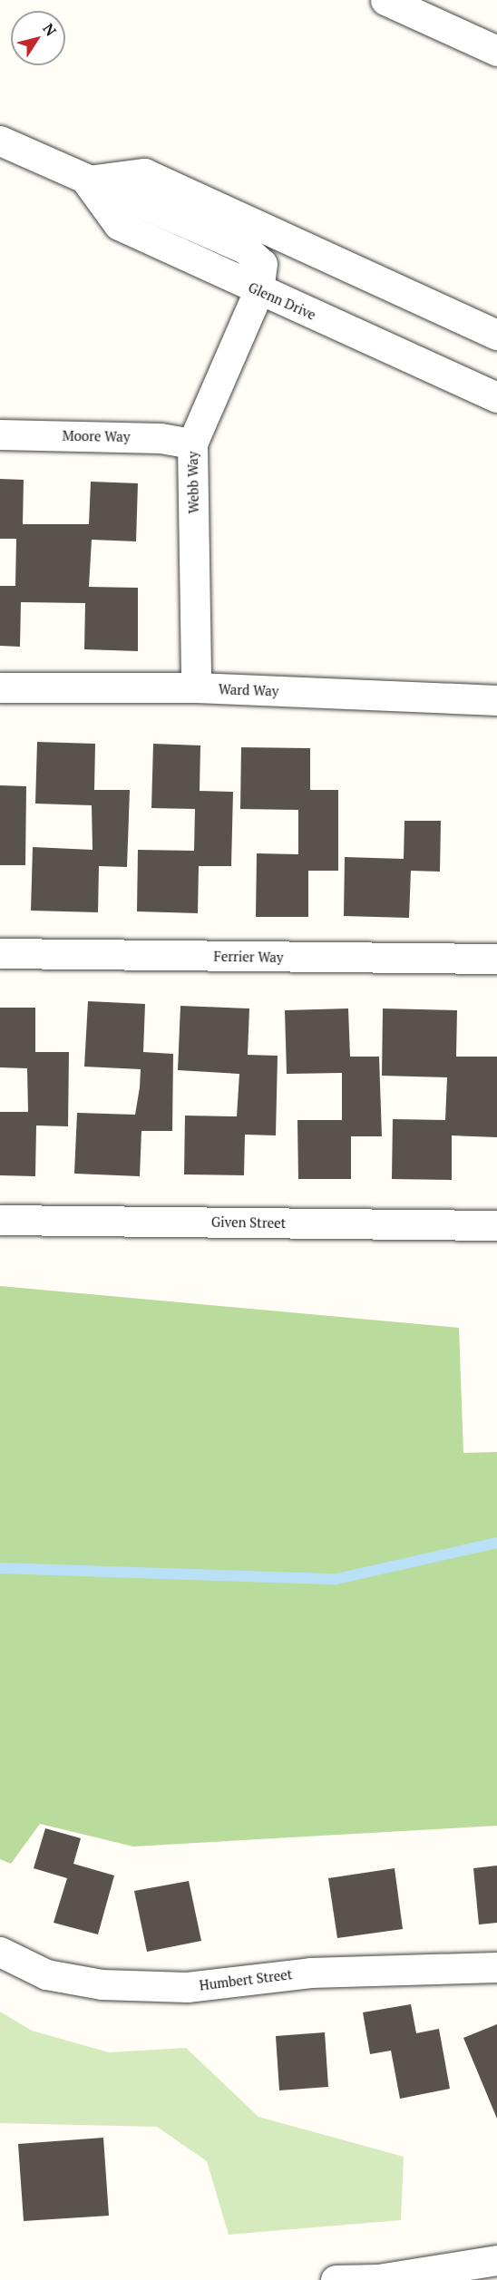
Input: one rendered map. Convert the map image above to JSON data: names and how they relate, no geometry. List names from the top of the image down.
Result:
{
  "streets": {
    "street": [
      "Glenn Drive",
      "Moore Way",
      "Webb Way",
      "Ward Way",
      "Ferrier Way",
      "Given Street",
      "Humbert Street"
    ]
  },
  "crossings": [
    ["Glenn Drive", "Webb Way"],
    ["Moore Way", "Webb Way"],
    ["Webb Way", "Ward Way"]
  ],
  "north": "top right"
}
